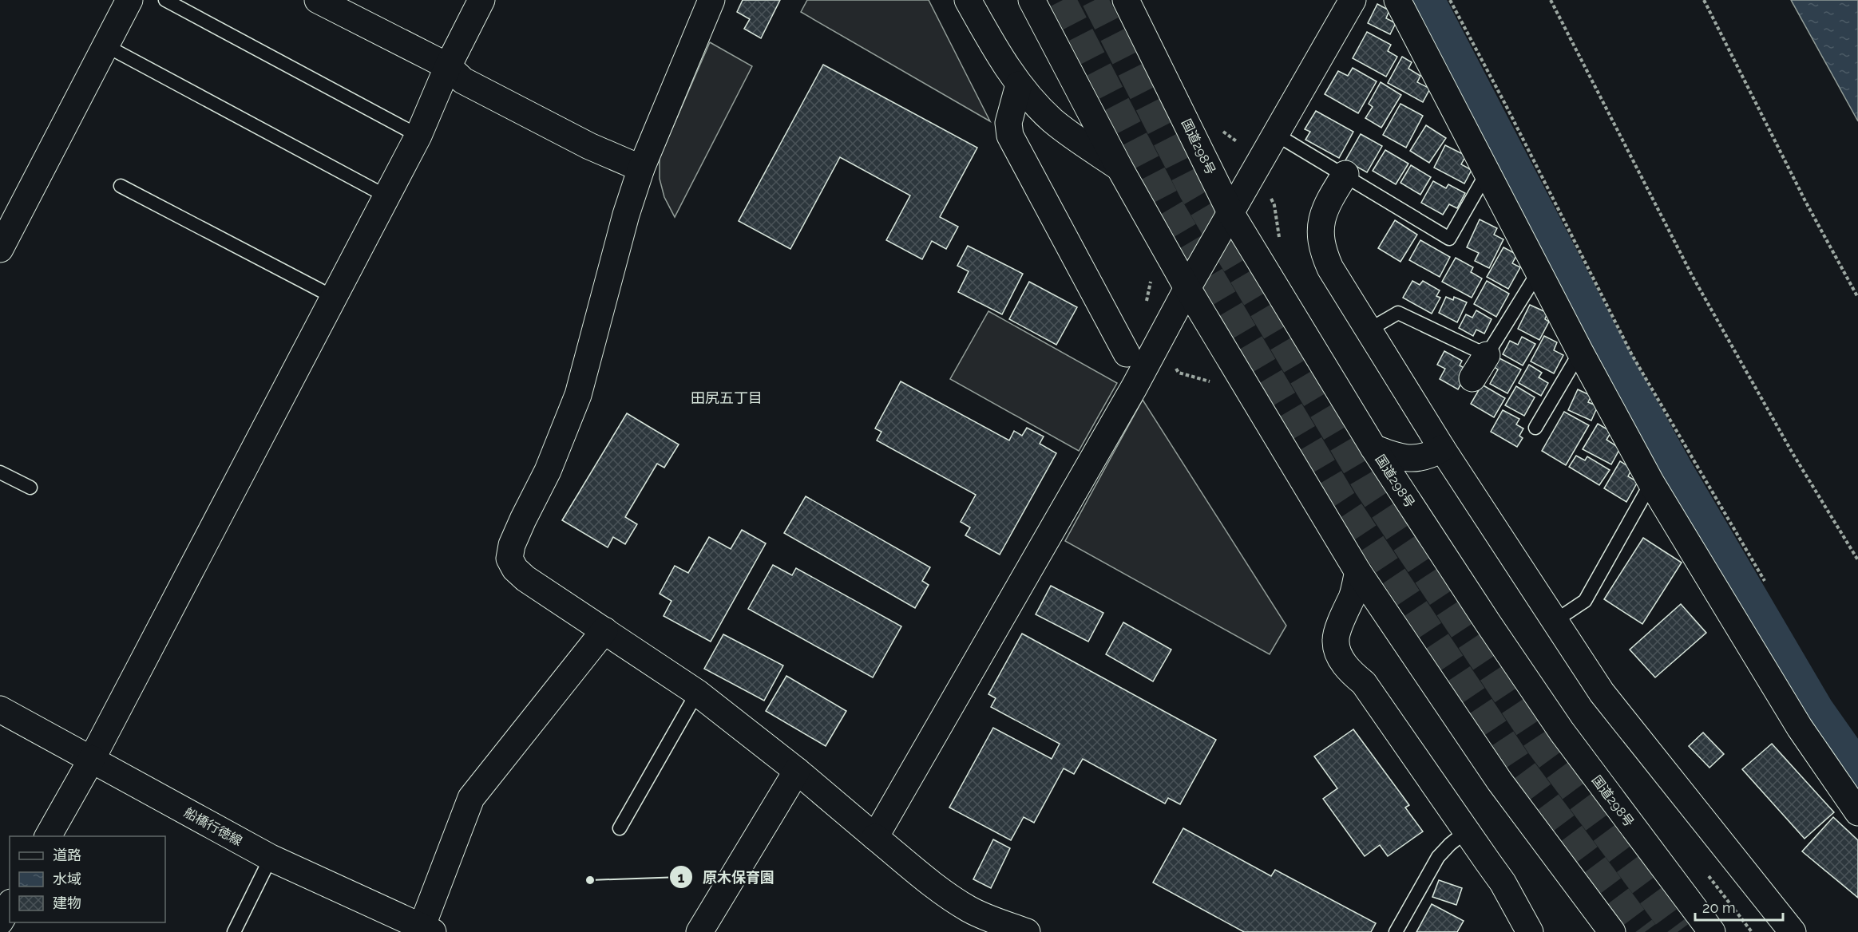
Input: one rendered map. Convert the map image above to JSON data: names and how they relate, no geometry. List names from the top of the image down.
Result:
{
  "streets": {
    "main road": ["国道298号", "船橋行徳線"]
  },
  "districts": ["田尻五丁目"],
  "places": ["原木保育園"],
  "legend": ["道路", "水域", "建物"],
  "scale_bar": "20 m"
}
